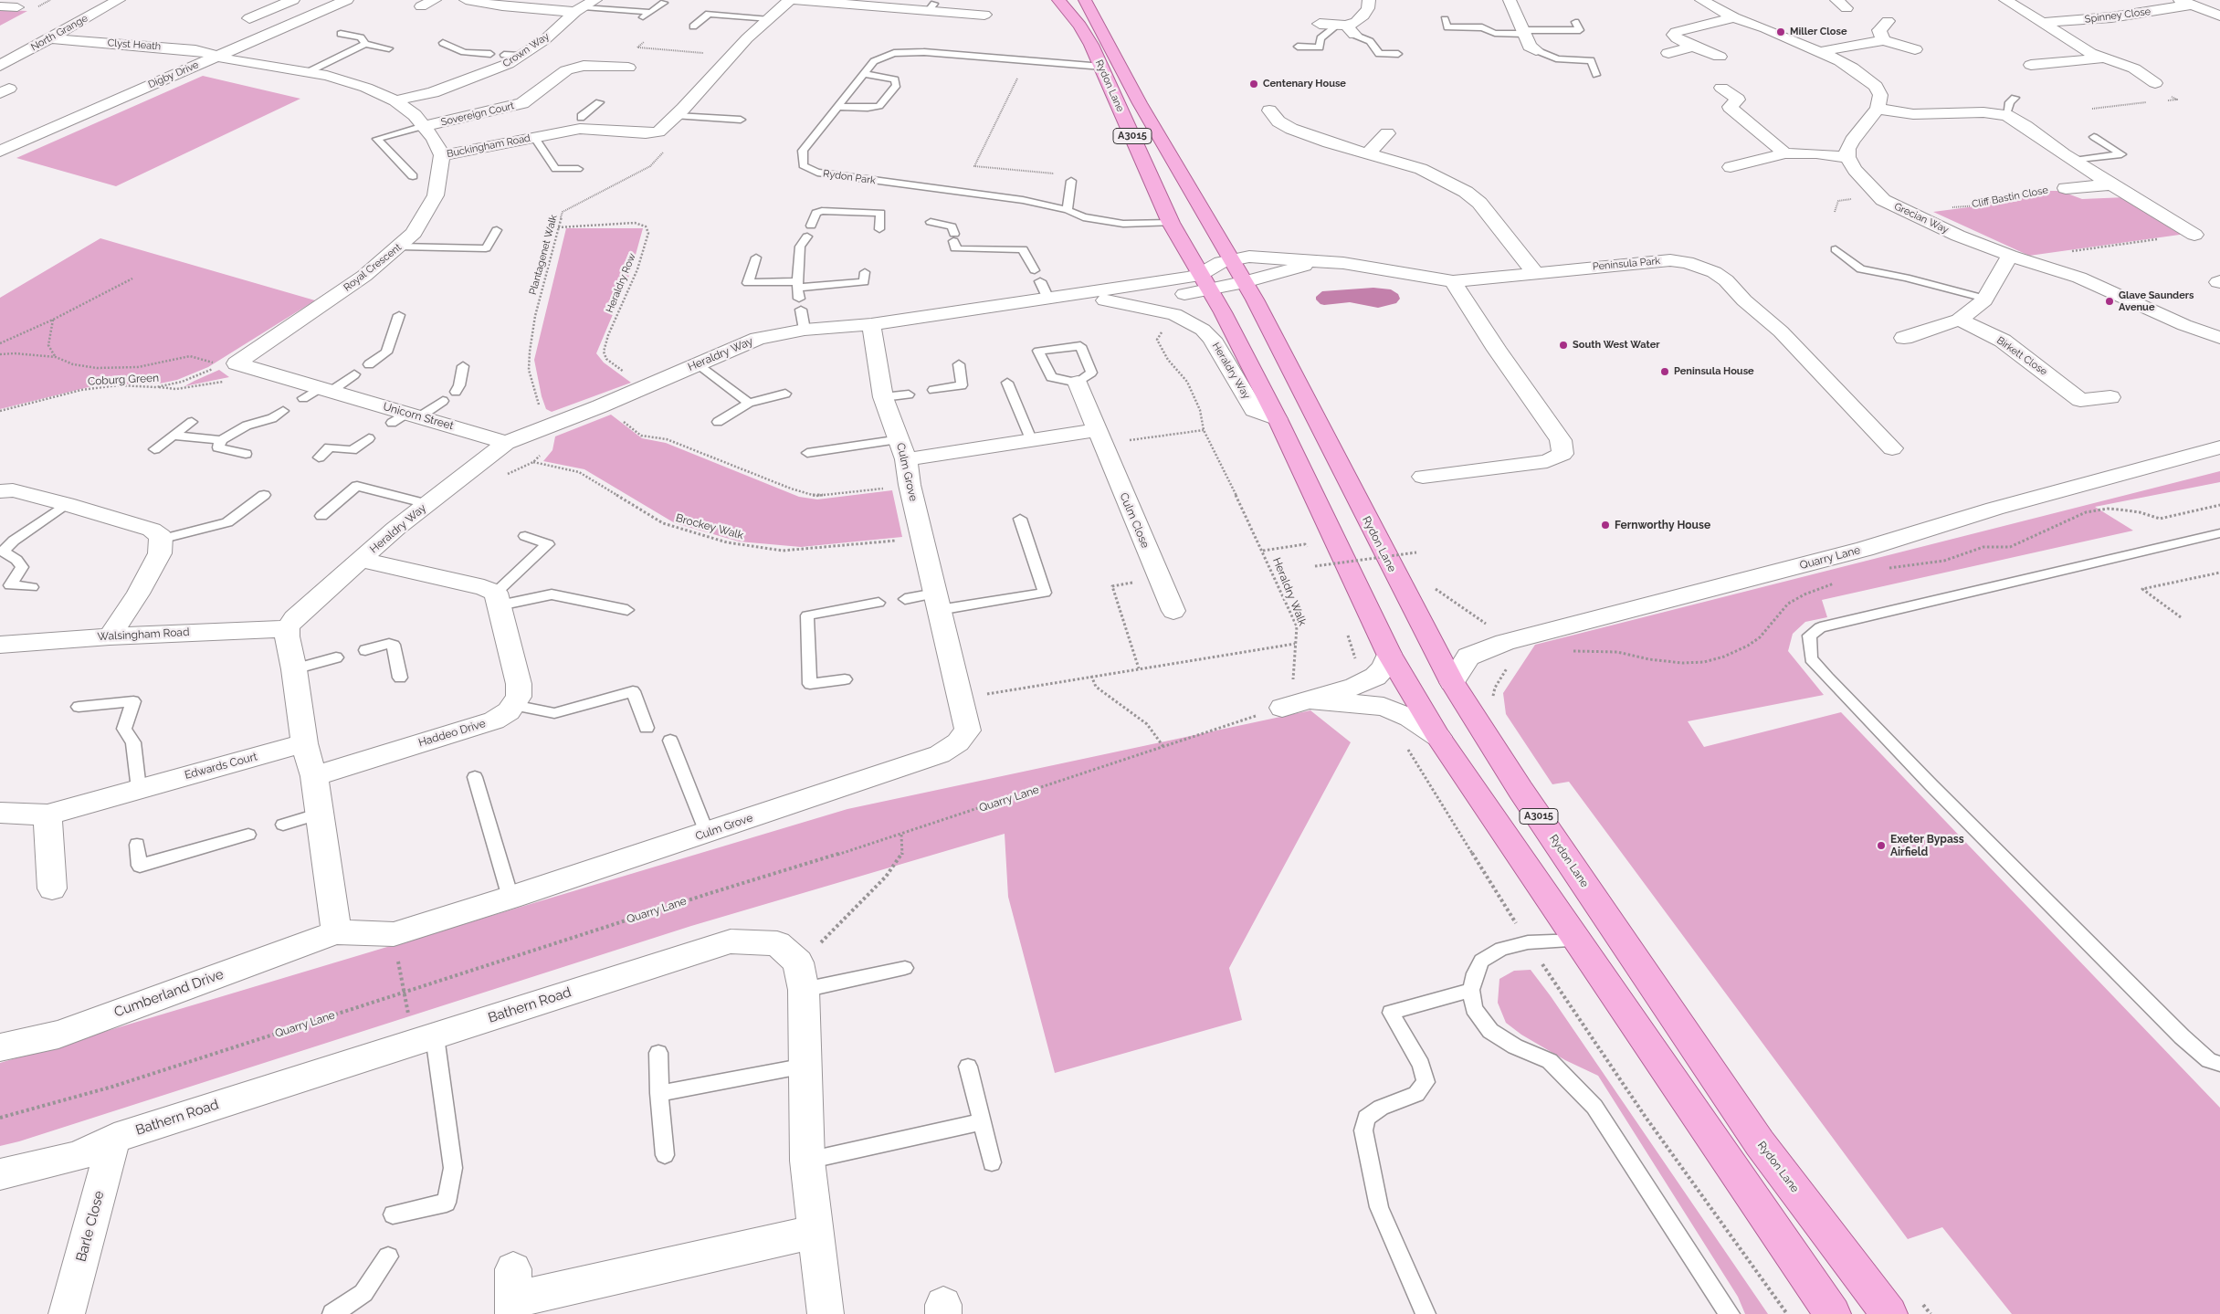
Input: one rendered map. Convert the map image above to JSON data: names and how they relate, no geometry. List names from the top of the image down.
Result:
{
  "streets": {
    "main road": ["Rydon Lane", "A3015"],
    "street": [
      "Spinney Close",
      "North Grange",
      "Clyst Heath",
      "Crown Way",
      "Digby Drive",
      "Sovereign Court",
      "Buckingham Road",
      "Grecian Way",
      "Peninsula Park",
      "Royal Crescent",
      "Heraldry Way",
      "Birkett Close",
      "Unicorn Street",
      "Culm Grove",
      "Culm Close",
      "Quarry Lane",
      "Walsingham Road",
      "Haddeo Drive",
      "Edwards Court",
      "Cumberland Drive",
      "Bathern Road",
      "Barle Close"
    ],
    "lane": ["Rydon Park"],
    "path": [
      "Cliff Bastin Close",
      "Plantagenet Walk",
      "Heraldry Row",
      "Coburg Green",
      "Brockey Walk",
      "Heraldry Walk"
    ]
  },
  "crossings": [
    ["North Grange", "Clyst Heath"],
    ["Clyst Heath", "Digby Drive"],
    ["Rydon Lane", "Rydon Park"],
    ["Rydon Lane", "Peninsula Park"],
    ["Rydon Lane", "Heraldry Way"],
    ["Rydon Lane", "Quarry Lane"],
    ["Buckingham Road", "Royal Crescent"],
    ["Cliff Bastin Close", "Grecian Way"],
    ["Plantagenet Walk", "Heraldry Row"],
    ["Royal Crescent", "Coburg Green"],
    ["Royal Crescent", "Unicorn Street"],
    ["Heraldry Row", "Heraldry Way"],
    ["Heraldry Way", "Unicorn Street"],
    ["Heraldry Way", "Culm Grove"],
    ["Heraldry Way", "Walsingham Road"],
    ["Coburg Green", "Unicorn Street"],
    ["Culm Grove", "Brockey Walk"],
    ["Culm Grove", "Heraldry Walk"],
    ["Culm Grove", "Cumberland Drive"],
    ["Bathern Road", "Barle Close"]
  ],
  "places": [
    "Miller Close",
    "Centenary House",
    "Glave Saunders Avenue",
    "South West Water",
    "Peninsula House",
    "Fernworthy House",
    "Exeter Bypass Airfield"
  ]
}
